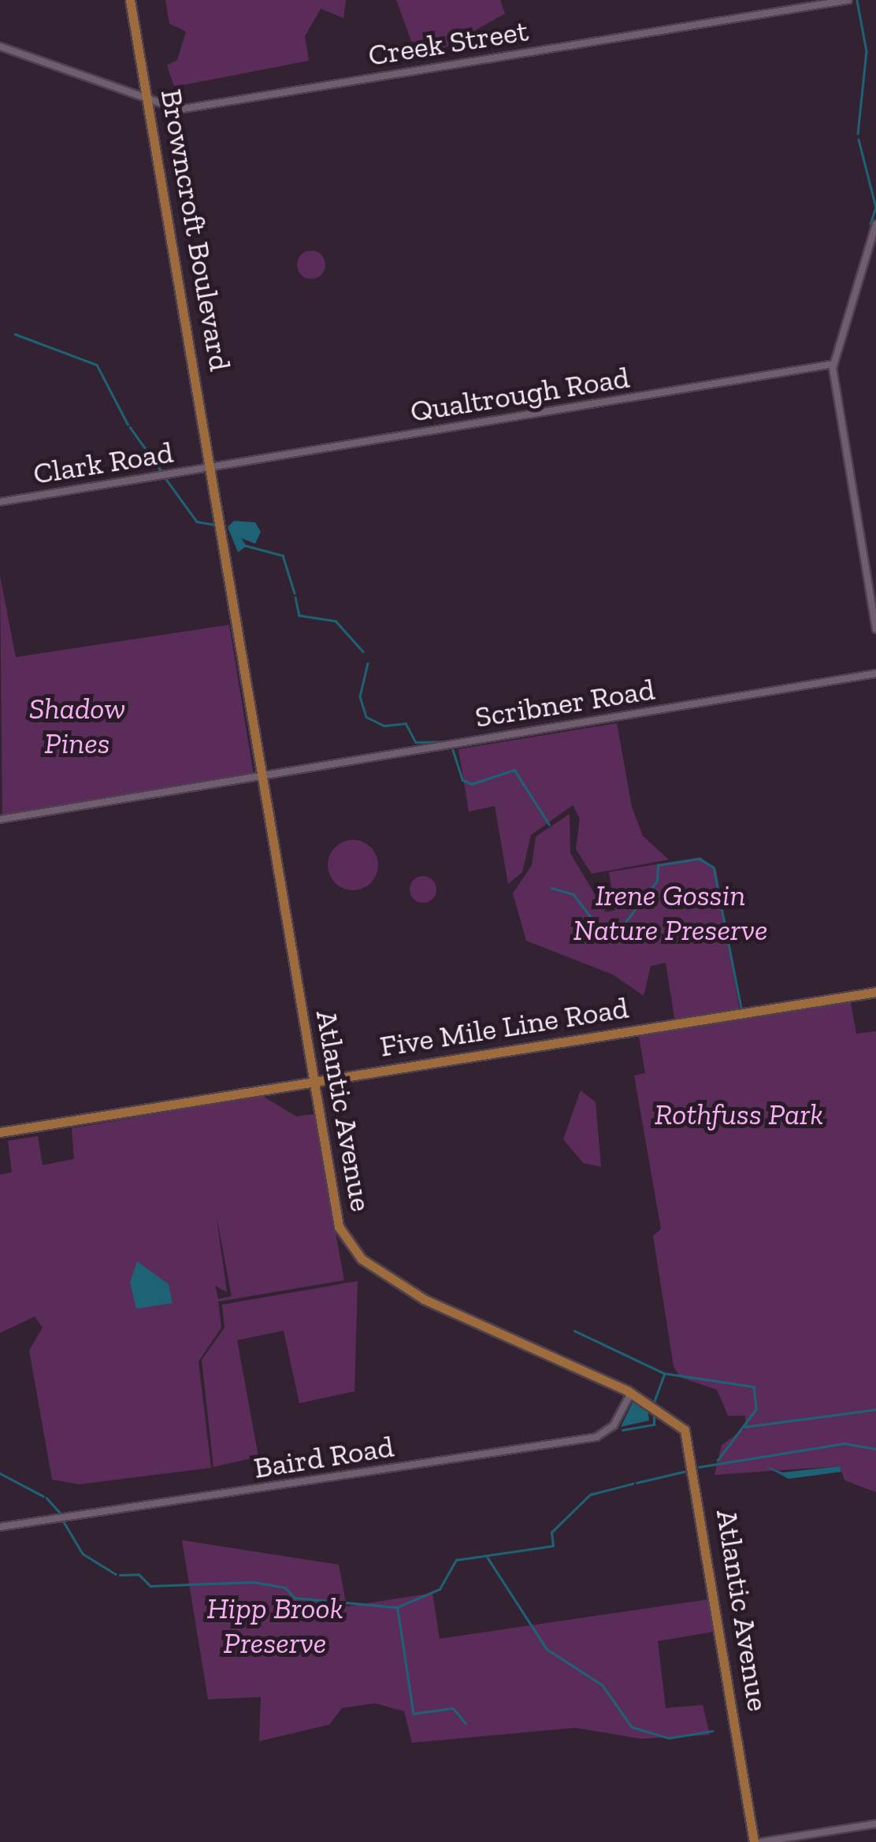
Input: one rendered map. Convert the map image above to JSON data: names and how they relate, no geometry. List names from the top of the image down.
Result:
{
  "streets": {
    "main road": ["Browncroft Boulevard", "Five Mile Line Road", "Atlantic Avenue"],
    "street": [
      "Creek Street",
      "Qualtrough Road",
      "Clark Road",
      "Scribner Road",
      "Baird Road"
    ]
  },
  "crossings": [
    ["Creek Street", "Browncroft Boulevard"],
    ["Browncroft Boulevard", "Qualtrough Road"],
    ["Browncroft Boulevard", "Clark Road"],
    ["Browncroft Boulevard", "Atlantic Avenue"],
    ["Qualtrough Road", "Clark Road"],
    ["Qualtrough Road", "Atlantic Avenue"],
    ["Clark Road", "Atlantic Avenue"],
    ["Scribner Road", "Atlantic Avenue"],
    ["Five Mile Line Road", "Atlantic Avenue"],
    ["Atlantic Avenue", "Baird Road"]
  ],
  "parks": [
    "Shadow Pines",
    "Irene Gossin Nature Preserve",
    "Rothfuss Park",
    "Hipp Brook Preserve"
  ]
}
